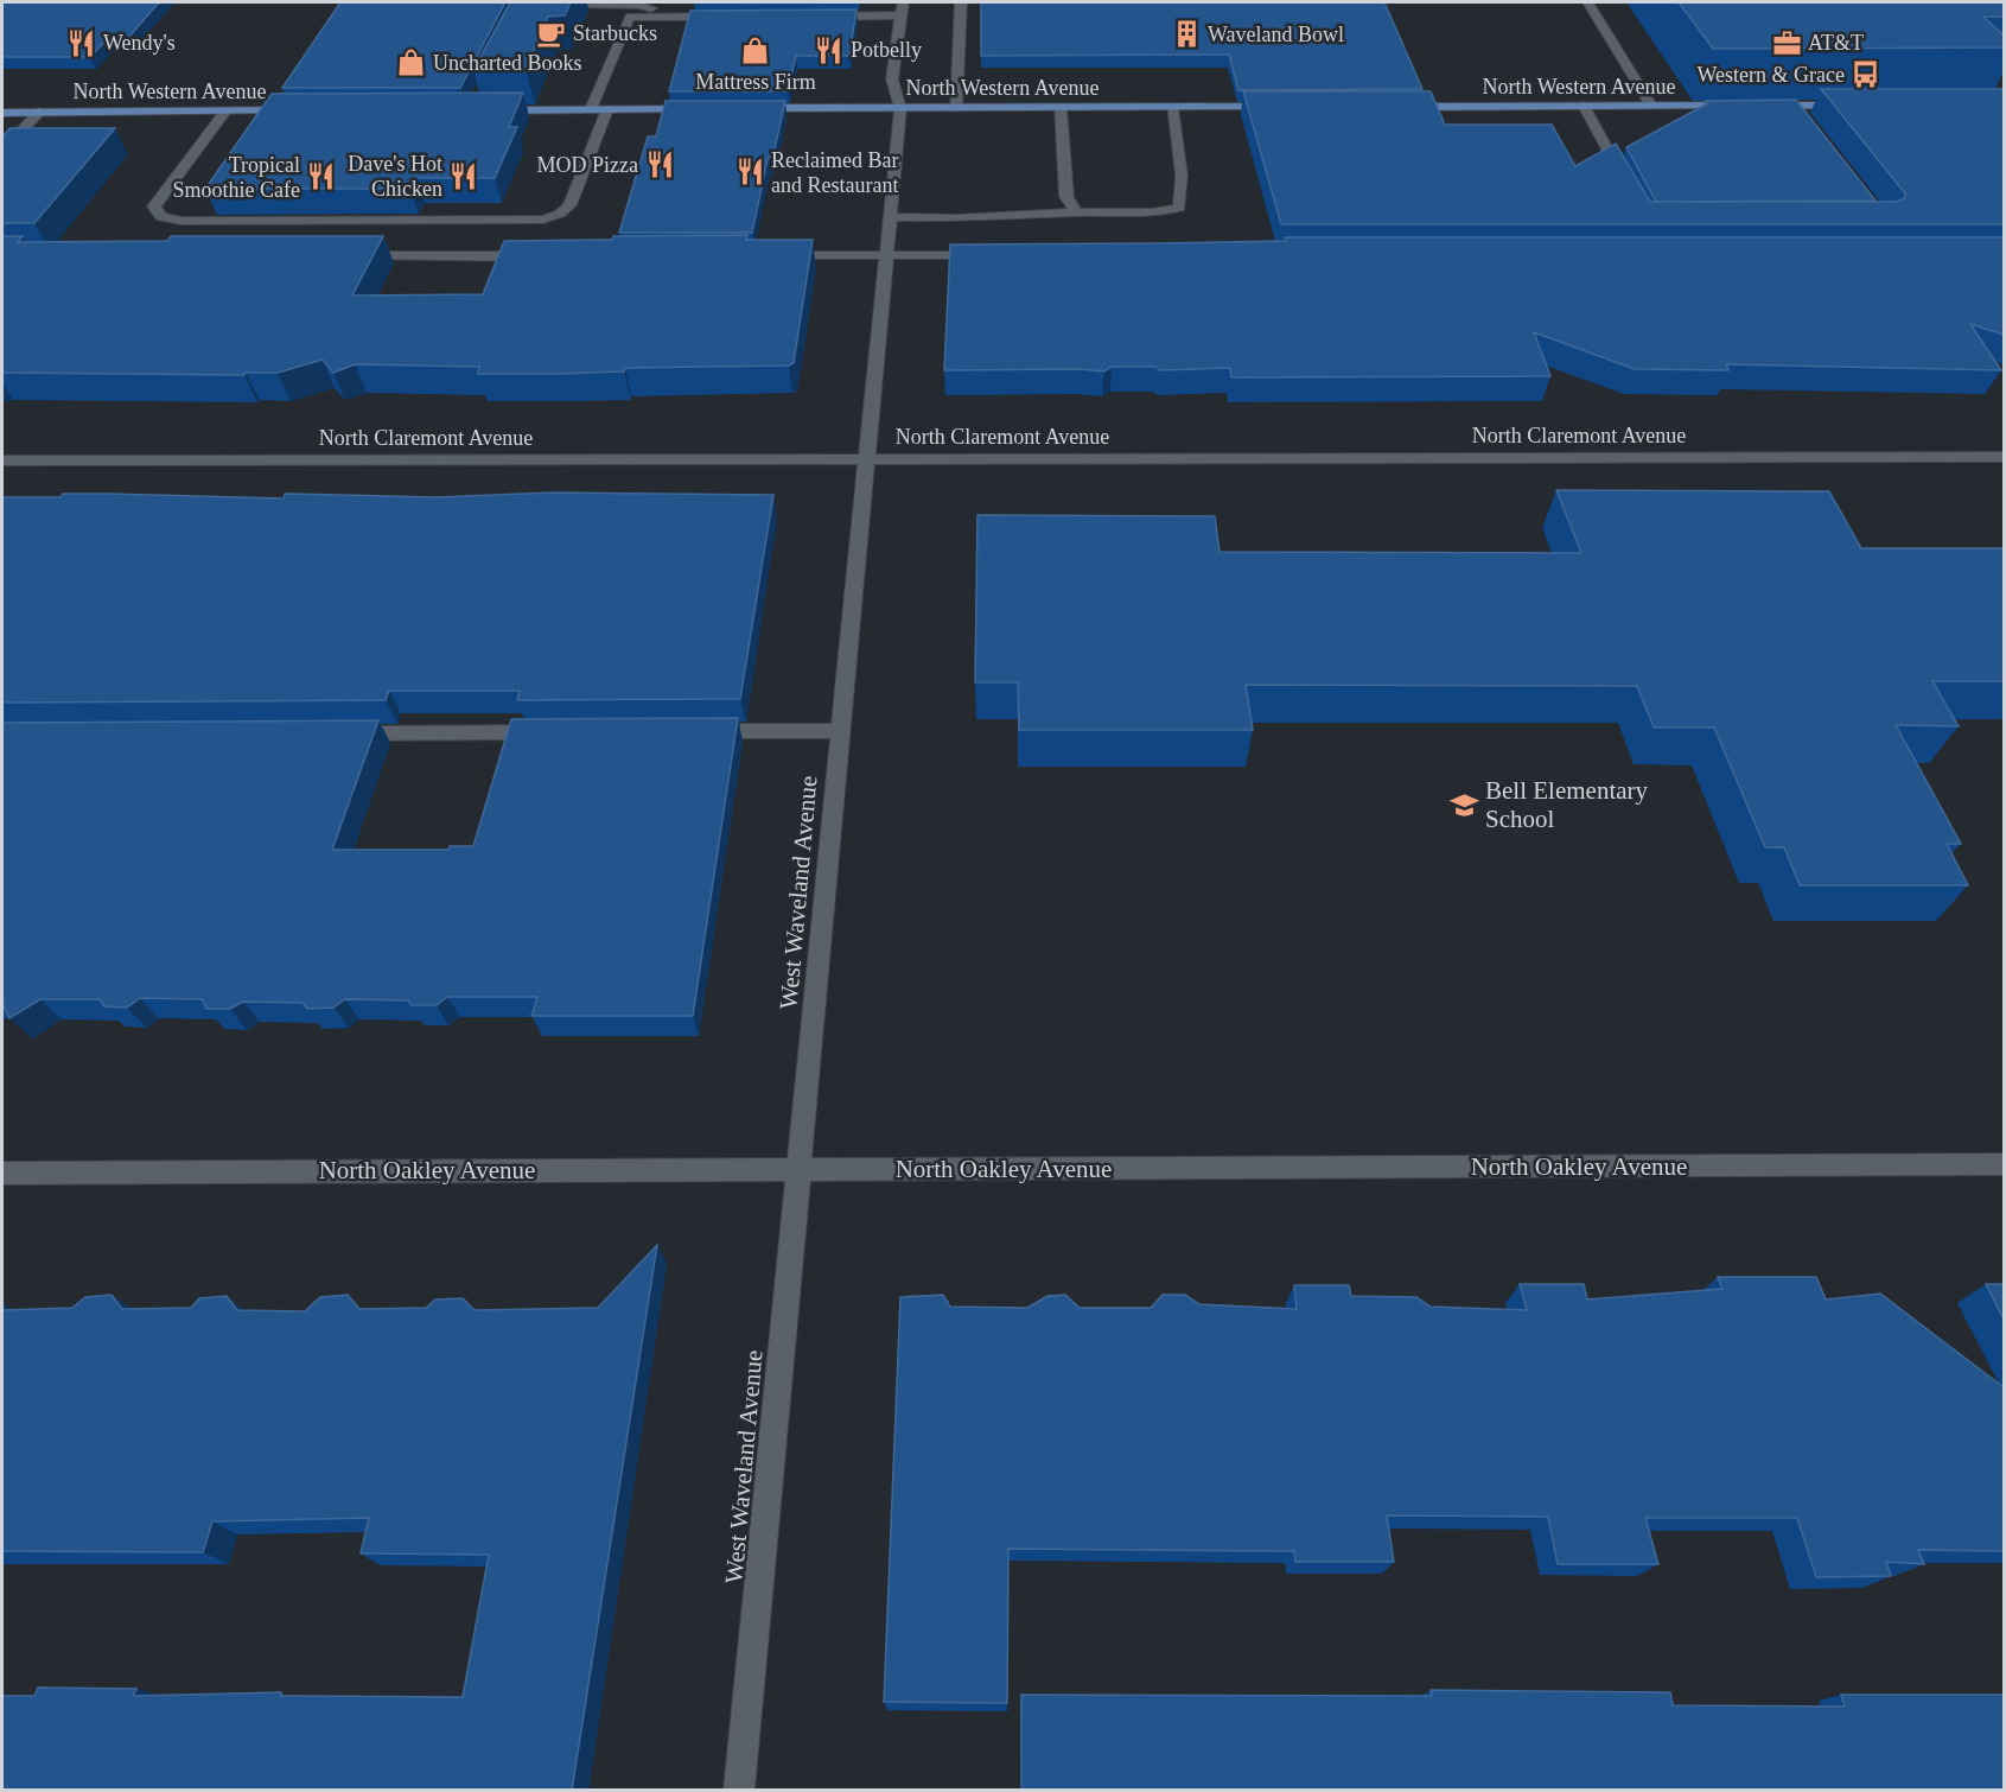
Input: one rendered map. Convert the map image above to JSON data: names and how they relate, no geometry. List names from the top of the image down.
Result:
{
  "streets": {
    "main road": ["North Western Avenue"],
    "street": ["North Claremont Avenue", "West Waveland Avenue", "North Oakley Avenue"]
  },
  "crossings": [
    ["North Western Avenue", "West Waveland Avenue"],
    ["North Claremont Avenue", "West Waveland Avenue"],
    ["West Waveland Avenue", "North Oakley Avenue"]
  ],
  "places": {
    "cafe": ["Starbucks"],
    "building": ["Waveland Bowl"],
    "restaurant": [
      "Wendy's",
      "Potbelly",
      "MOD Pizza",
      "Reclaimed Bar and Restaurant",
      "Dave's Hot Chicken",
      "Tropical Smoothie Cafe"
    ],
    "office": ["AT&T"],
    "shop": ["Mattress Firm", "Uncharted Books"],
    "bus stop": ["Western & Grace"],
    "school or university": ["Bell Elementary School"]
  }
}
